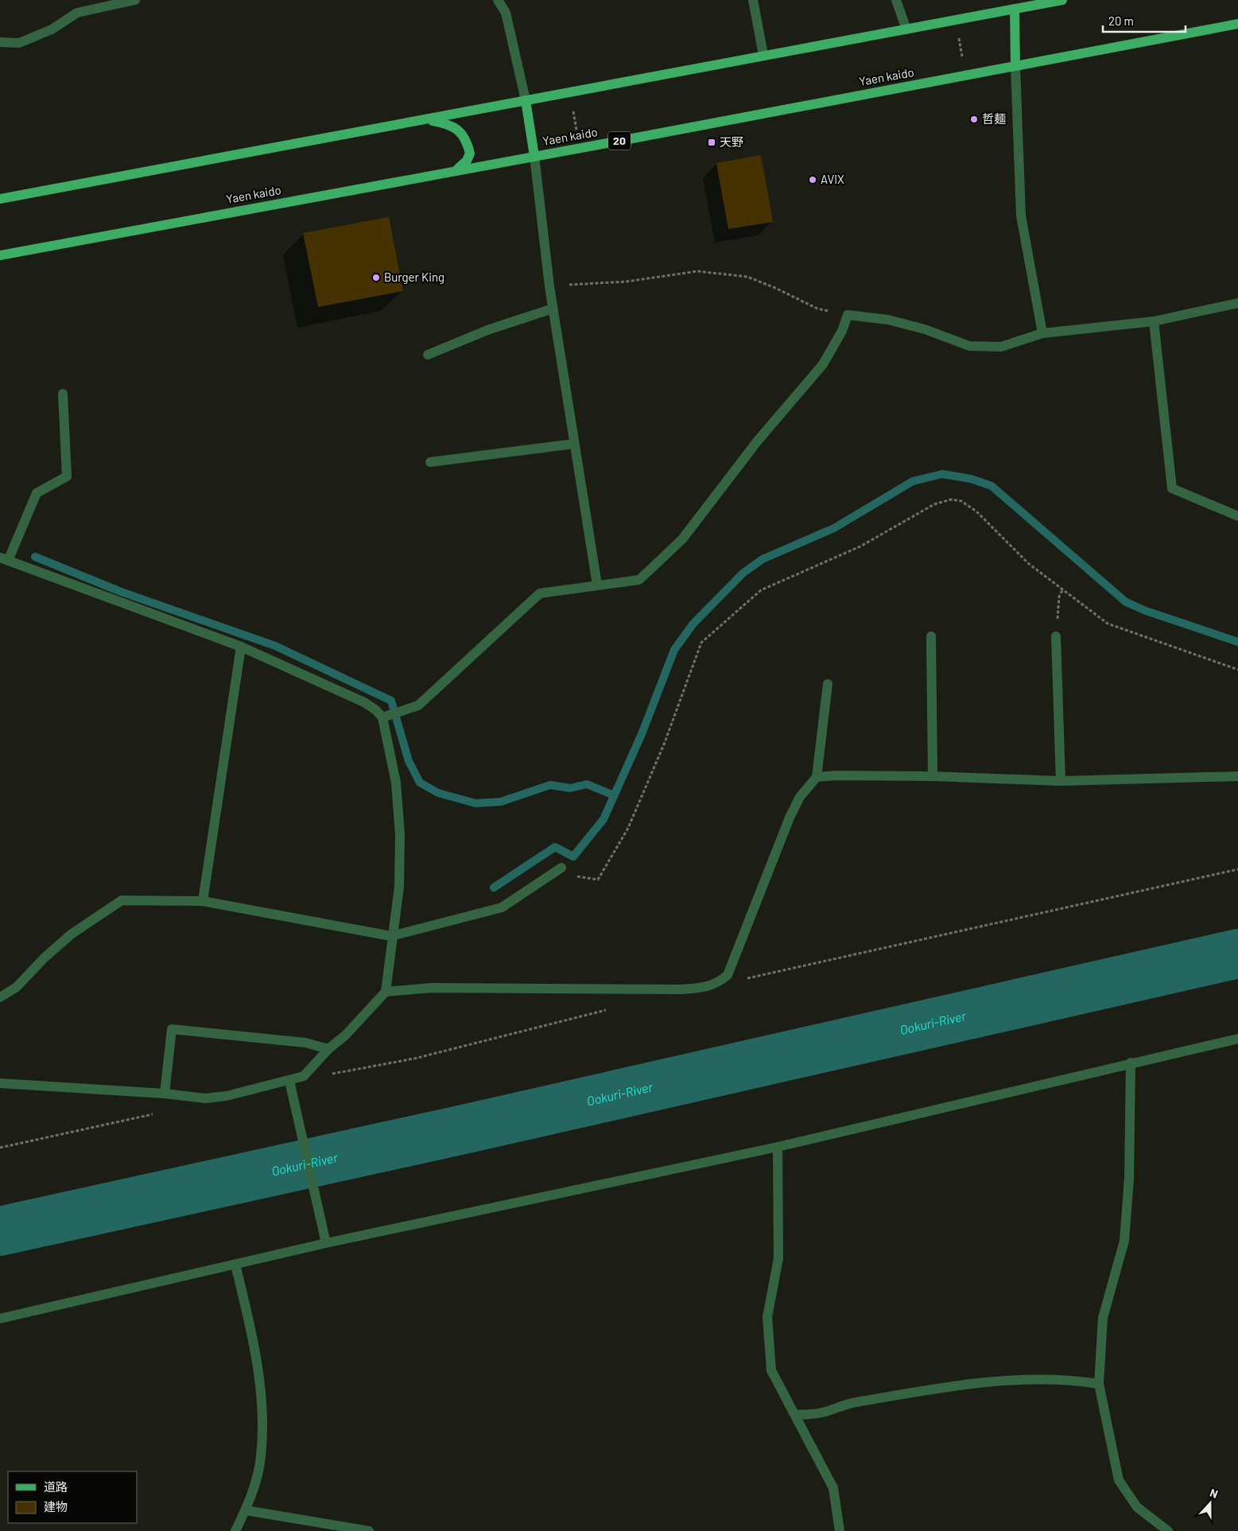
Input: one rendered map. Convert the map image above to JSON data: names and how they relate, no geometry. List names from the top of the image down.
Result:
{
  "streets": {
    "main road": ["Yaen kaido", "20"]
  },
  "water": ["Ookuri-River"],
  "places": {
    "other": ["哲麺", "AVIX", "Burger King"],
    "transit": ["天野"]
  },
  "legend": ["道路", "建物"],
  "scale_bar": "20 m",
  "north": "top"
}
